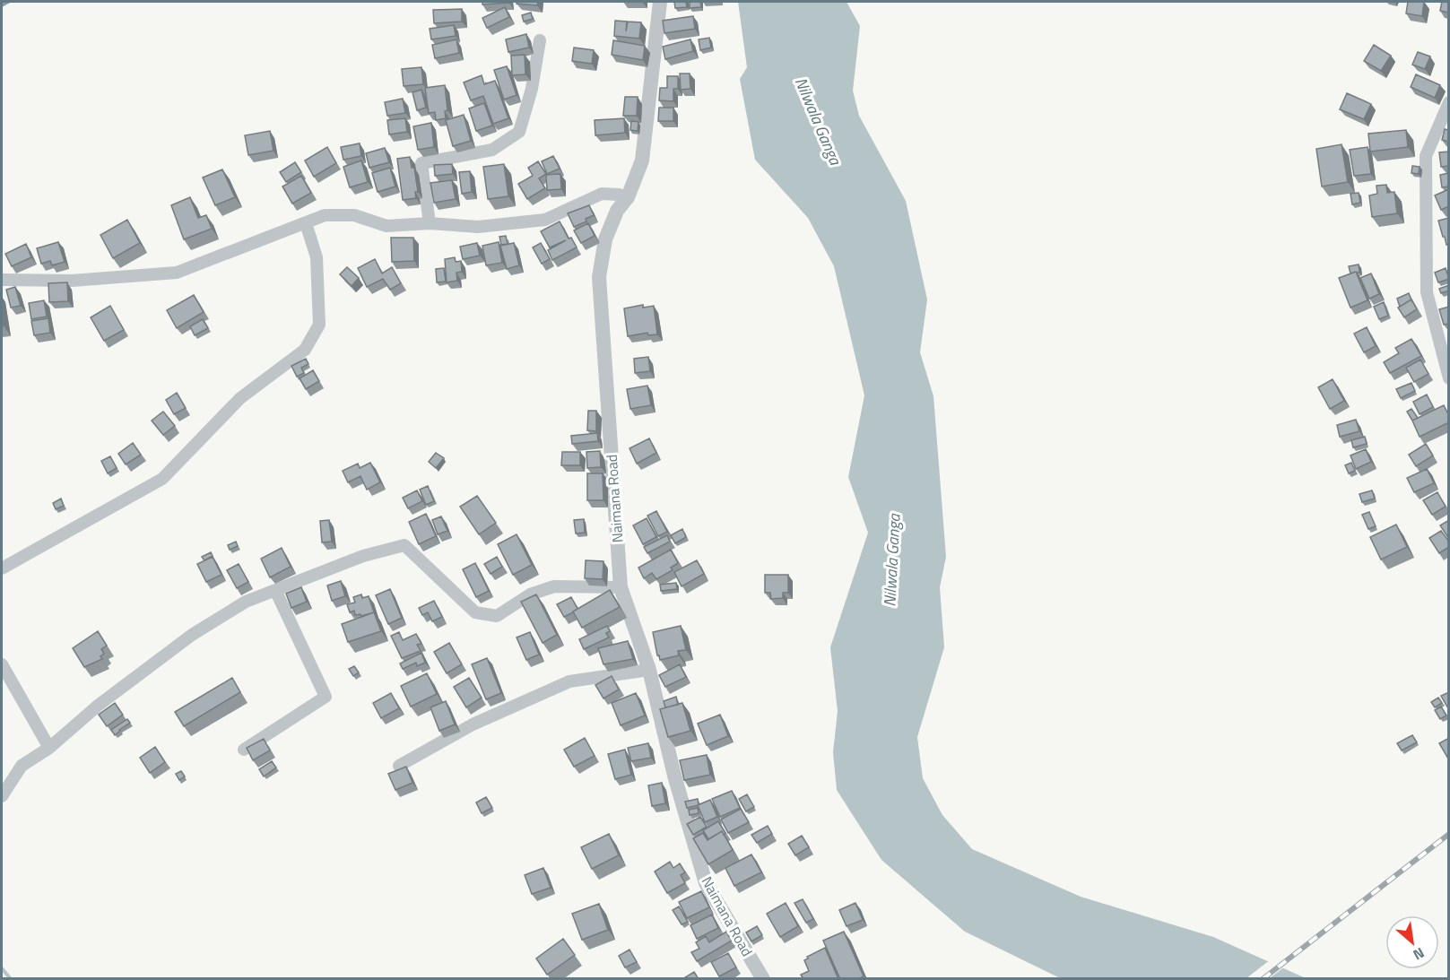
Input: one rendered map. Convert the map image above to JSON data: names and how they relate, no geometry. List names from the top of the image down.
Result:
{
  "streets": {
    "street": ["Naimana Road"]
  },
  "water": ["Nilwala Ganga"],
  "north": "bottom right"
}
